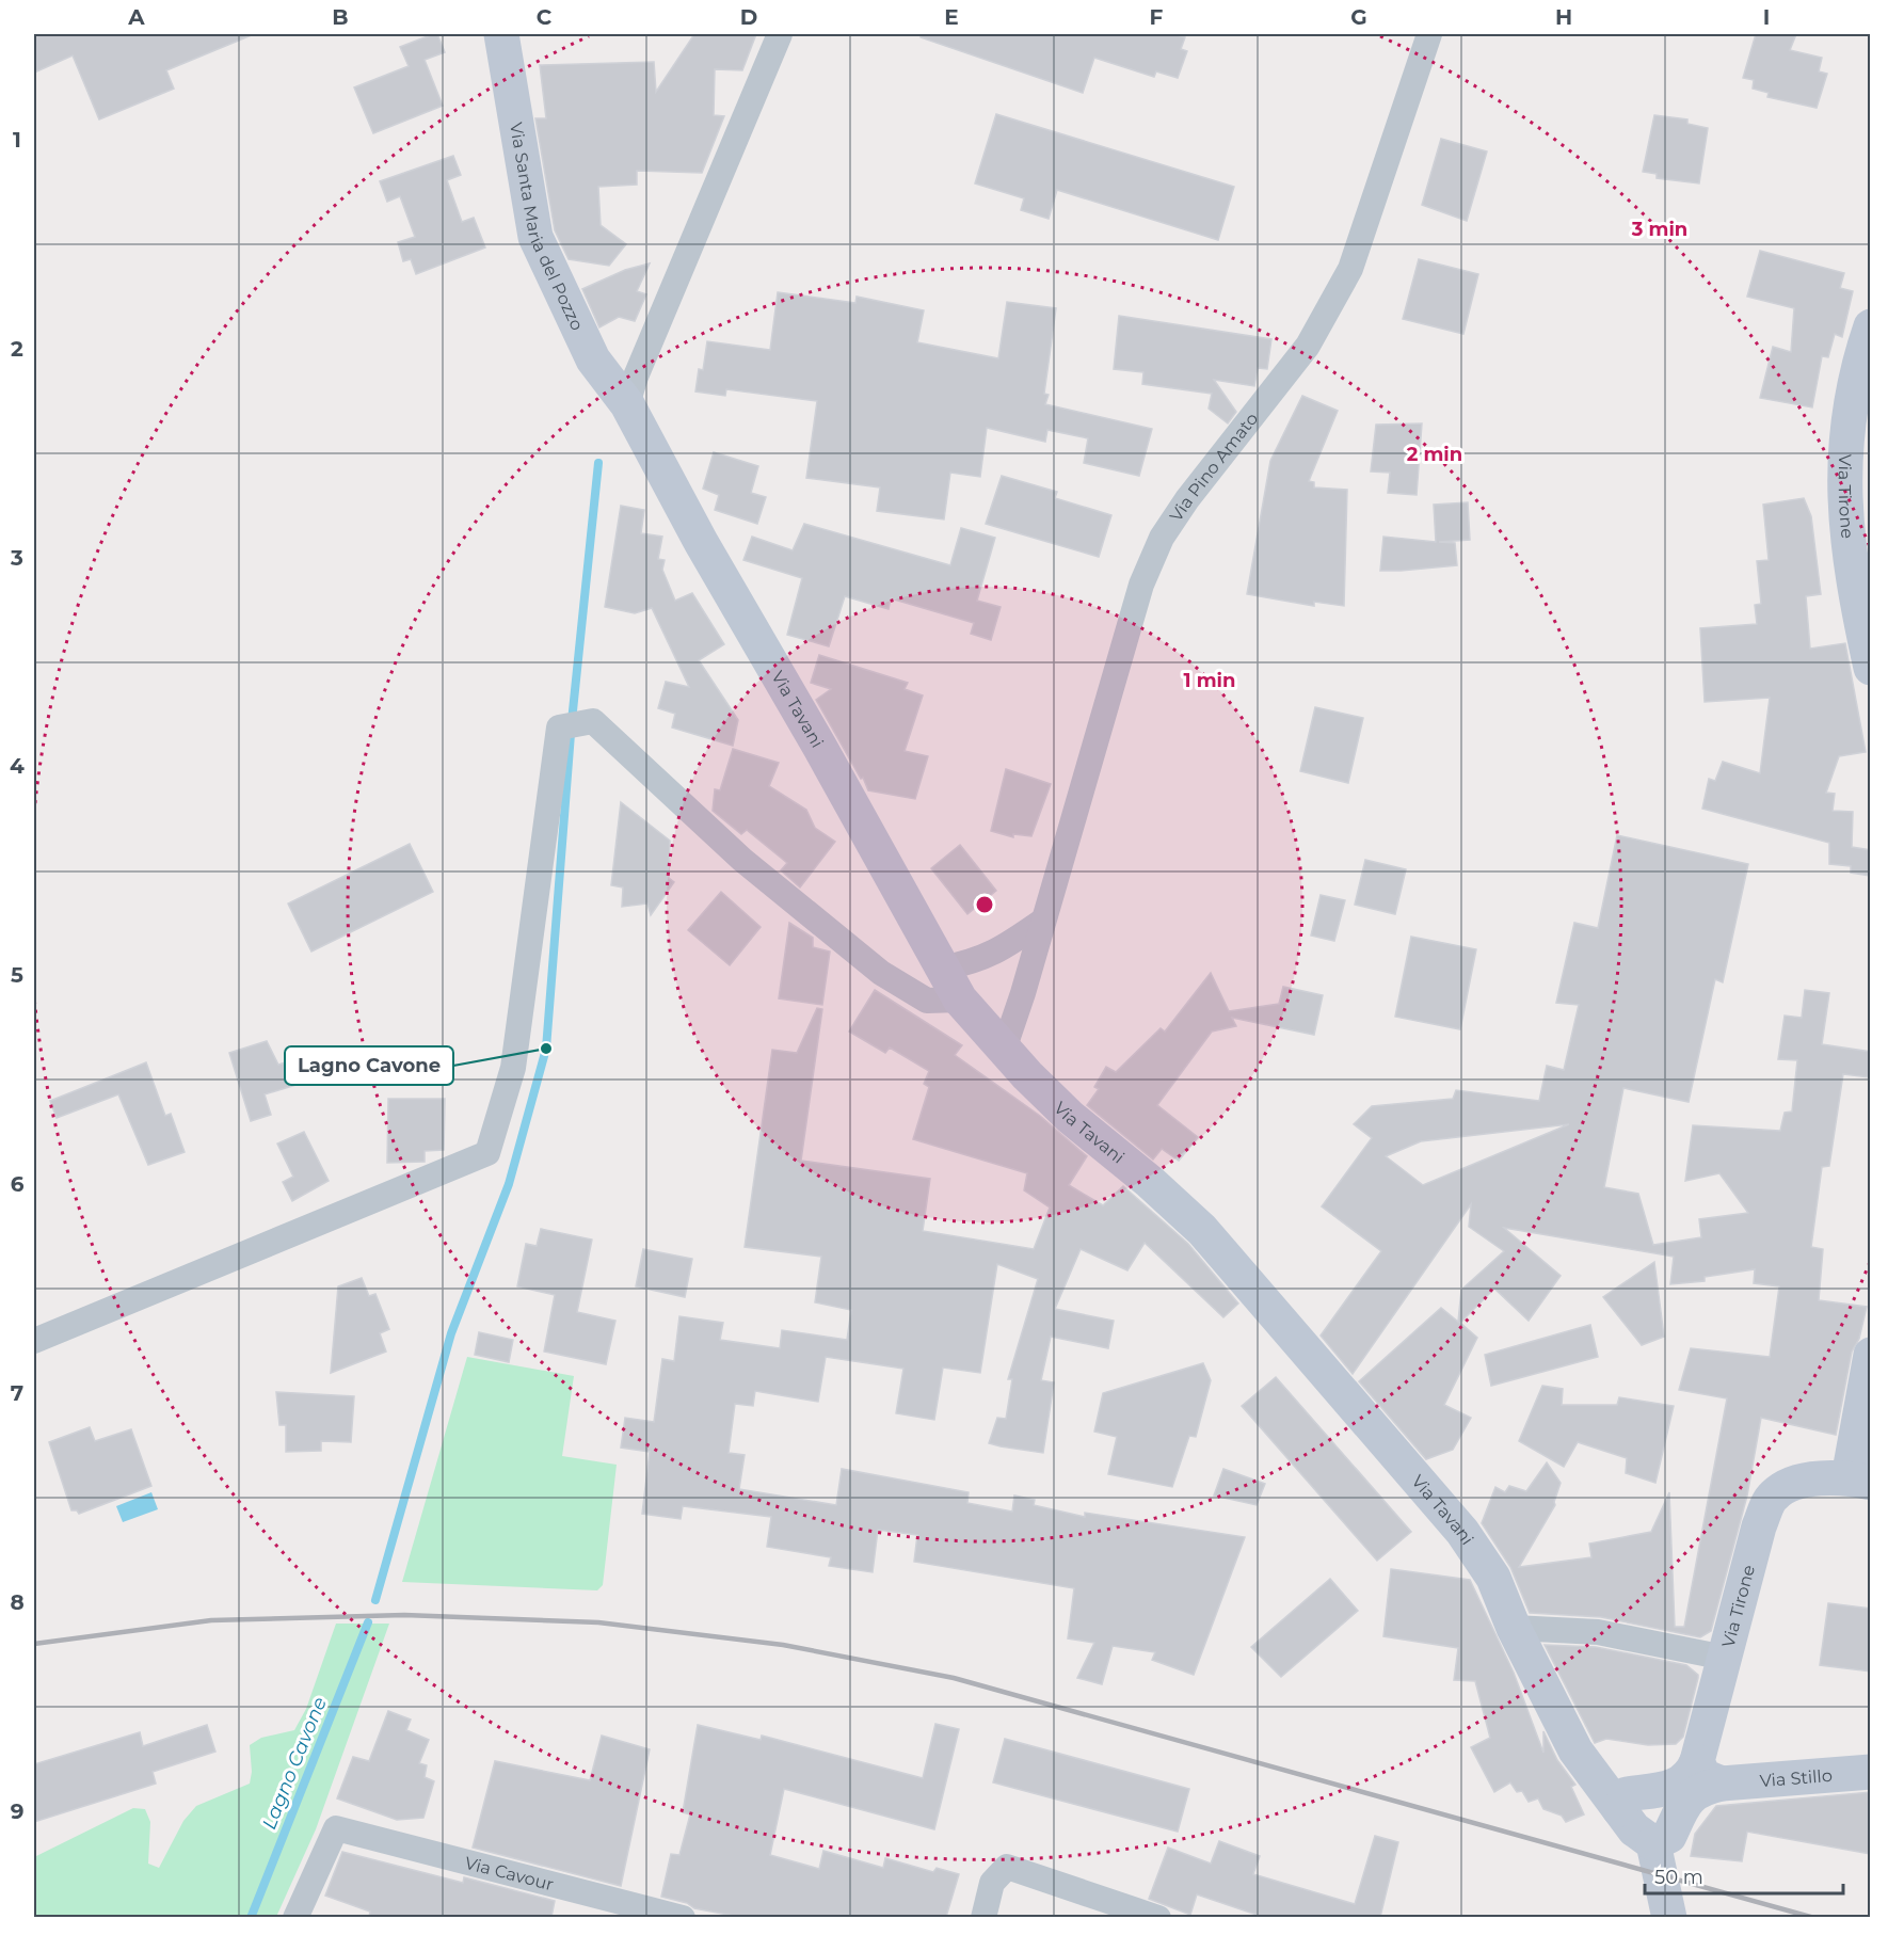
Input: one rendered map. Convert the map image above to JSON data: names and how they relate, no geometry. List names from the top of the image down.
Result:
{
  "streets": {
    "street": [
      "Via Santa Maria del Pozzo",
      "Via Pino Amato",
      "Via Tirone",
      "Via Tavani",
      "Via Stillo",
      "Via Cavour"
    ]
  },
  "crossings": [
    ["Via Santa Maria del Pozzo", "Via Tavani"],
    ["Via Pino Amato", "Via Tavani"],
    ["Via Tirone", "Via Stillo"],
    ["Via Tavani", "Via Stillo"]
  ],
  "water": ["Lagno Cavone"],
  "places": ["Lagno Cavone"],
  "scale_bar": "50 m",
  "grid": {
    "columns": [
      "A",
      "B",
      "C",
      "D",
      "E",
      "F",
      "G",
      "H",
      "I"
    ],
    "rows": [
      "1",
      "2",
      "3",
      "4",
      "5",
      "6",
      "7",
      "8",
      "9"
    ]
  },
  "rings": ["3 min", "2 min", "1 min"]
}
